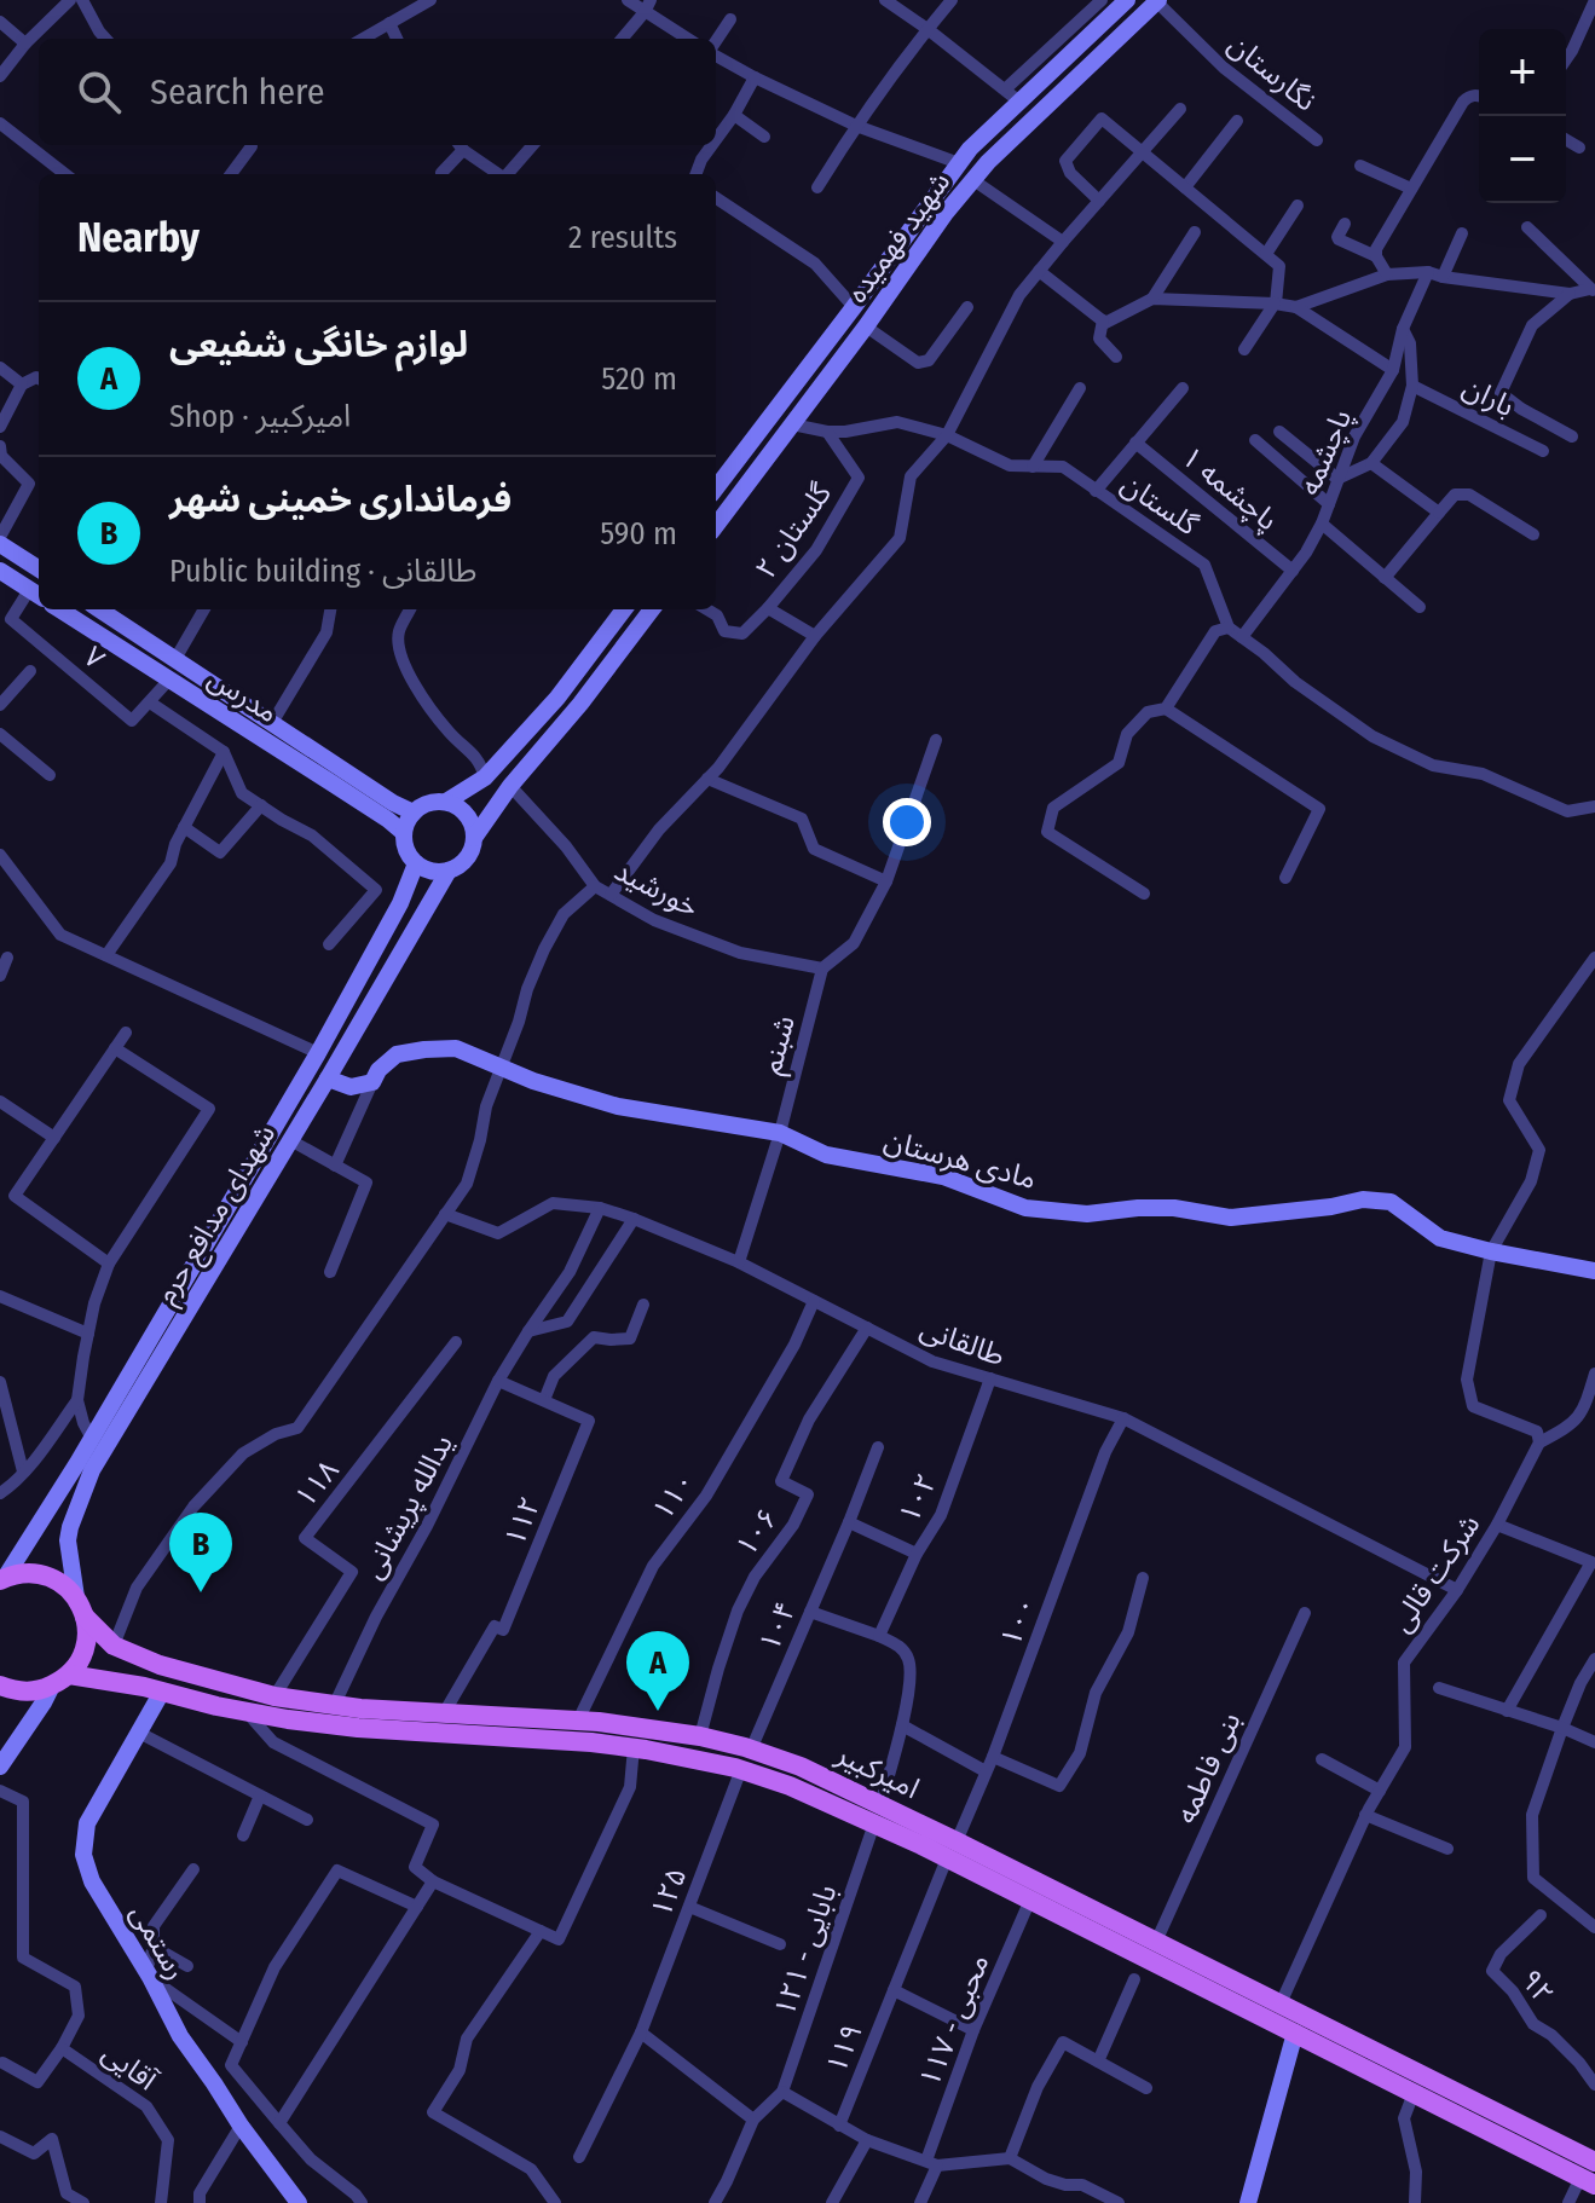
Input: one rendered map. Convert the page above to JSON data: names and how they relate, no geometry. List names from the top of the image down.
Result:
{
  "streets": {
    "main road": [
      "شهید فهمیده",
      "مدرس",
      "مادی هرستان",
      "شهدای مدافع حرم",
      "امیرکبیر",
      "رستمی"
    ],
    "street": [
      "نگارستان",
      "باران",
      "پاچشمه",
      "پاچشمه ۱",
      "گلستان",
      "گلستان ۲",
      "۷",
      "خورشید",
      "شبنم",
      "طالقانی",
      "۱۱۸",
      "۱۱۰",
      "۱۰۲",
      "یدالله پریشانی",
      "۱۱۲",
      "۱۰۶",
      "شرکت قالی",
      "۱۰۰",
      "۱۰۴",
      "بنی فاطمه",
      "۱۲۵",
      "بابایی - ۱۲۱",
      "۹۲",
      "محبی - ۱۱۷",
      "۱۱۹",
      "آقایی"
    ]
  },
  "crossings": [
    ["نگارستان", "شهید فهمیده"],
    ["شهید فهمیده", "گلستان"],
    ["پاچشمه", "پاچشمه ۱"],
    ["گلستان", "گلستان ۲"],
    ["مدرس", "شهدای مدافع حرم"],
    ["خورشید", "شبنم"],
    ["شبنم", "مادی هرستان"],
    ["شبنم", "طالقانی"],
    ["شهدای مدافع حرم", "امیرکبیر"],
    ["طالقانی", "۱۱۰"],
    ["طالقانی", "۱۰۲"],
    ["طالقانی", "یدالله پریشانی"],
    ["طالقانی", "۱۰۶"],
    ["طالقانی", "شرکت قالی"],
    ["طالقانی", "۱۰۰"],
    ["۱۱۸", "امیرکبیر"],
    ["۱۱۰", "امیرکبیر"],
    ["یدالله پریشانی", "۱۱۲"],
    ["یدالله پریشانی", "امیرکبیر"],
    ["۱۱۲", "امیرکبیر"],
    ["۱۰۶", "امیرکبیر"],
    ["شرکت قالی", "امیرکبیر"],
    ["۱۰۰", "امیرکبیر"],
    ["۱۰۰", "۱۱۹"],
    ["۱۰۴", "امیرکبیر"],
    ["بنی فاطمه", "امیرکبیر"],
    ["امیرکبیر", "۱۲۵"],
    ["امیرکبیر", "رستمی"],
    ["امیرکبیر", "بابایی - ۱۲۱"],
    ["امیرکبیر", "محبی - ۱۱۷"],
    ["امیرکبیر", "۱۱۹"]
  ],
  "page": {
    "map_buttons": ["+", "−"],
    "search": "Search here",
    "heading": ["Nearby", "2 results"],
    "list": [
      {
        "mark": "A",
        "name": "لوازم خانگی شفیعی",
        "note": "Shop · امیرکبیر",
        "value": "520 m"
      },
      {
        "mark": "B",
        "name": "فرمانداری خمینی شهر",
        "note": "Public building · طالقانی",
        "value": "590 m"
      }
    ],
    "pins": ["B", "A"]
  }
}
